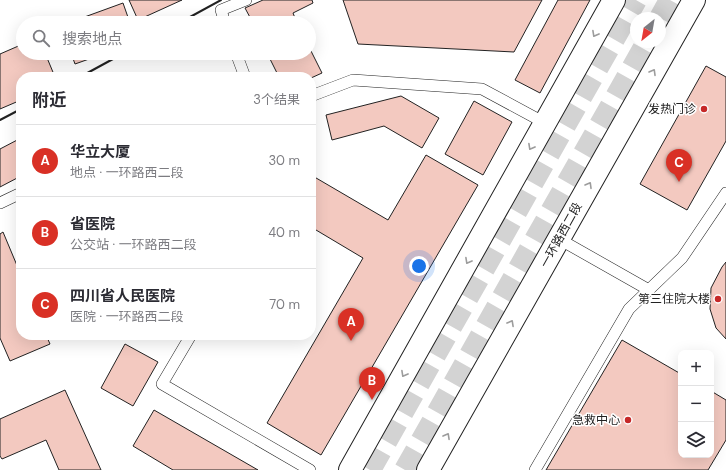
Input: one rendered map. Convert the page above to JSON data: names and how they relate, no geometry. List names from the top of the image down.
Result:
{
  "streets": {
    "main road": ["一环路西二段"]
  },
  "places": ["发热门诊", "第三住院大楼", "急救中心"],
  "north": "bottom left",
  "page": {
    "search": "搜索地点",
    "heading": ["附近", "3个结果"],
    "list": [
      {
        "mark": "A",
        "name": "华立大厦",
        "note": "地点 · 一环路西二段",
        "value": "30 m"
      },
      {
        "mark": "B",
        "name": "省医院",
        "note": "公交站 · 一环路西二段",
        "value": "40 m"
      },
      {
        "mark": "C",
        "name": "四川省人民医院",
        "note": "医院 · 一环路西二段",
        "value": "70 m"
      }
    ],
    "pins": ["C", "A", "B"],
    "map_buttons": ["+", "−"]
  }
}
